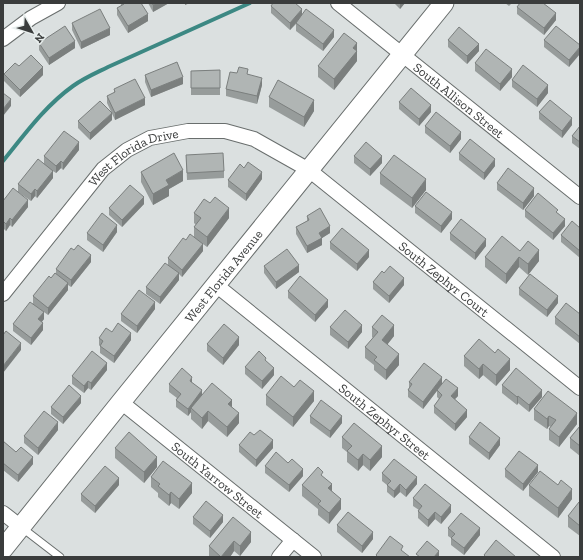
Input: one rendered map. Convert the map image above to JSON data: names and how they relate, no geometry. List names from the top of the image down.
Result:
{
  "streets": {
    "street": [
      "South Allison Street",
      "West Florida Drive",
      "West Florida Avenue",
      "South Zephyr Court",
      "South Zephyr Street",
      "South Yarrow Street"
    ]
  },
  "crossings": [
    ["South Allison Street", "West Florida Avenue"],
    ["West Florida Drive", "West Florida Avenue"],
    ["West Florida Drive", "South Zephyr Court"],
    ["West Florida Avenue", "South Zephyr Court"],
    ["West Florida Avenue", "South Zephyr Street"],
    ["West Florida Avenue", "South Yarrow Street"]
  ],
  "north": "bottom right"
}
